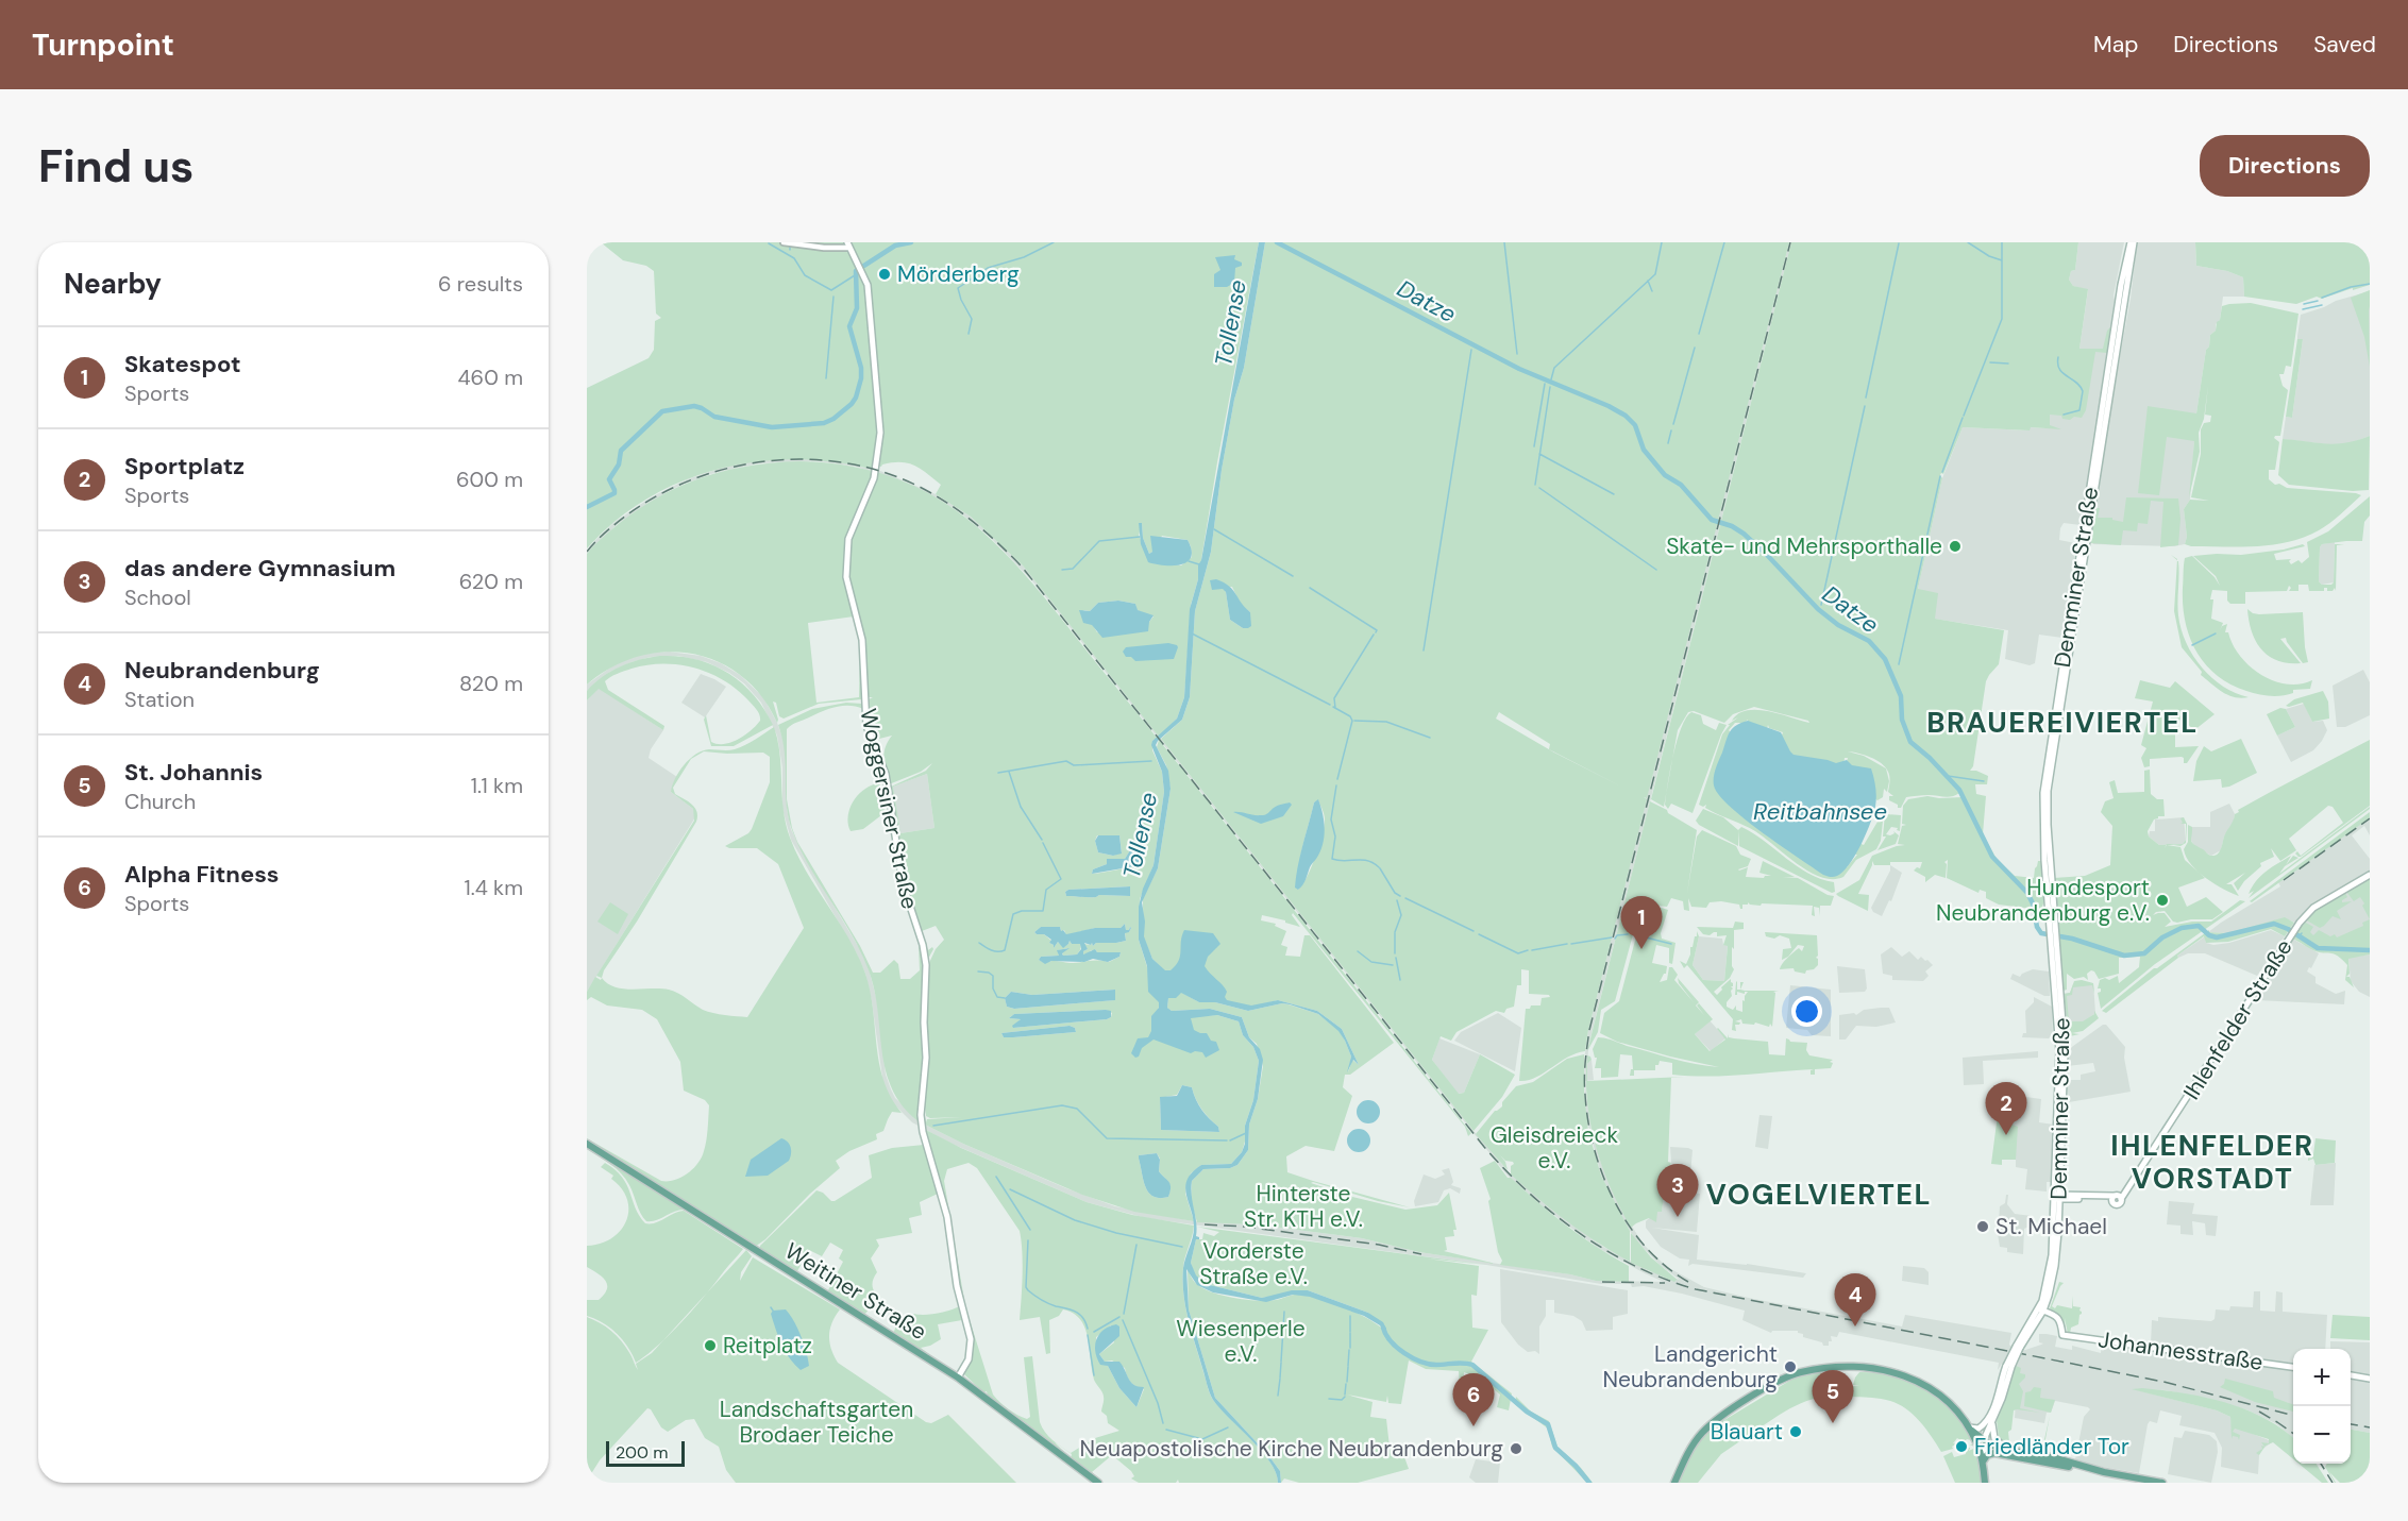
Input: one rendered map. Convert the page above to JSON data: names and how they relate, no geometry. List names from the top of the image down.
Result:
{
  "streets": {
    "main road": [
      "Demminer Straße",
      "Woggersiner Straße",
      "Ihlenfelder Straße",
      "Weitiner Straße",
      "Johannesstraße"
    ]
  },
  "crossings": [
    ["Demminer Straße", "Ihlenfelder Straße"],
    ["Demminer Straße", "Johannesstraße"],
    ["Woggersiner Straße", "Weitiner Straße"]
  ],
  "districts": ["BRAUEREIVIERTEL", "IHLENFELDER VORSTADT", "VOGELVIERTEL"],
  "water": ["Datze", "Tollense", "Reitbahnsee"],
  "parks": [
    "Gleisdreieck e.V.",
    "Hinterste Str. KTH e.V.",
    "Vorderste Straße e.V.",
    "Wiesenperle e.V.",
    "Landschaftsgarten Brodaer Teiche"
  ],
  "places": [
    "Mörderberg",
    "Skate- und Mehrsporthalle",
    "Hundesport Neubrandenburg e.V.",
    "St. Michael",
    "Reitplatz",
    "Landgericht Neubrandenburg",
    "Blauart",
    "Friedländer Tor",
    "Neuapostolische Kirche Neubrandenburg"
  ],
  "scale_bar": "200 m",
  "page": {
    "header": "Turnpoint",
    "nav": ["Map", "Directions", "Saved"],
    "buttons": "Directions",
    "title": "Find us",
    "heading": ["Nearby", "6 results"],
    "list": [
      {
        "mark": "1",
        "name": "Skatespot",
        "note": "Sports",
        "value": "460 m"
      },
      {
        "mark": "2",
        "name": "Sportplatz",
        "note": "Sports",
        "value": "600 m"
      },
      {
        "mark": "3",
        "name": "das andere Gymnasium",
        "note": "School",
        "value": "620 m"
      },
      {
        "mark": "4",
        "name": "Neubrandenburg",
        "note": "Station",
        "value": "820 m"
      },
      {
        "mark": "5",
        "name": "St. Johannis",
        "note": "Church",
        "value": "1.1 km"
      },
      {
        "mark": "6",
        "name": "Alpha Fitness",
        "note": "Sports",
        "value": "1.4 km"
      }
    ],
    "pins": [
      "1",
      "2",
      "3",
      "4",
      "5",
      "6"
    ],
    "map_buttons": ["+", "−"],
    "scale": "200 m"
  }
}
